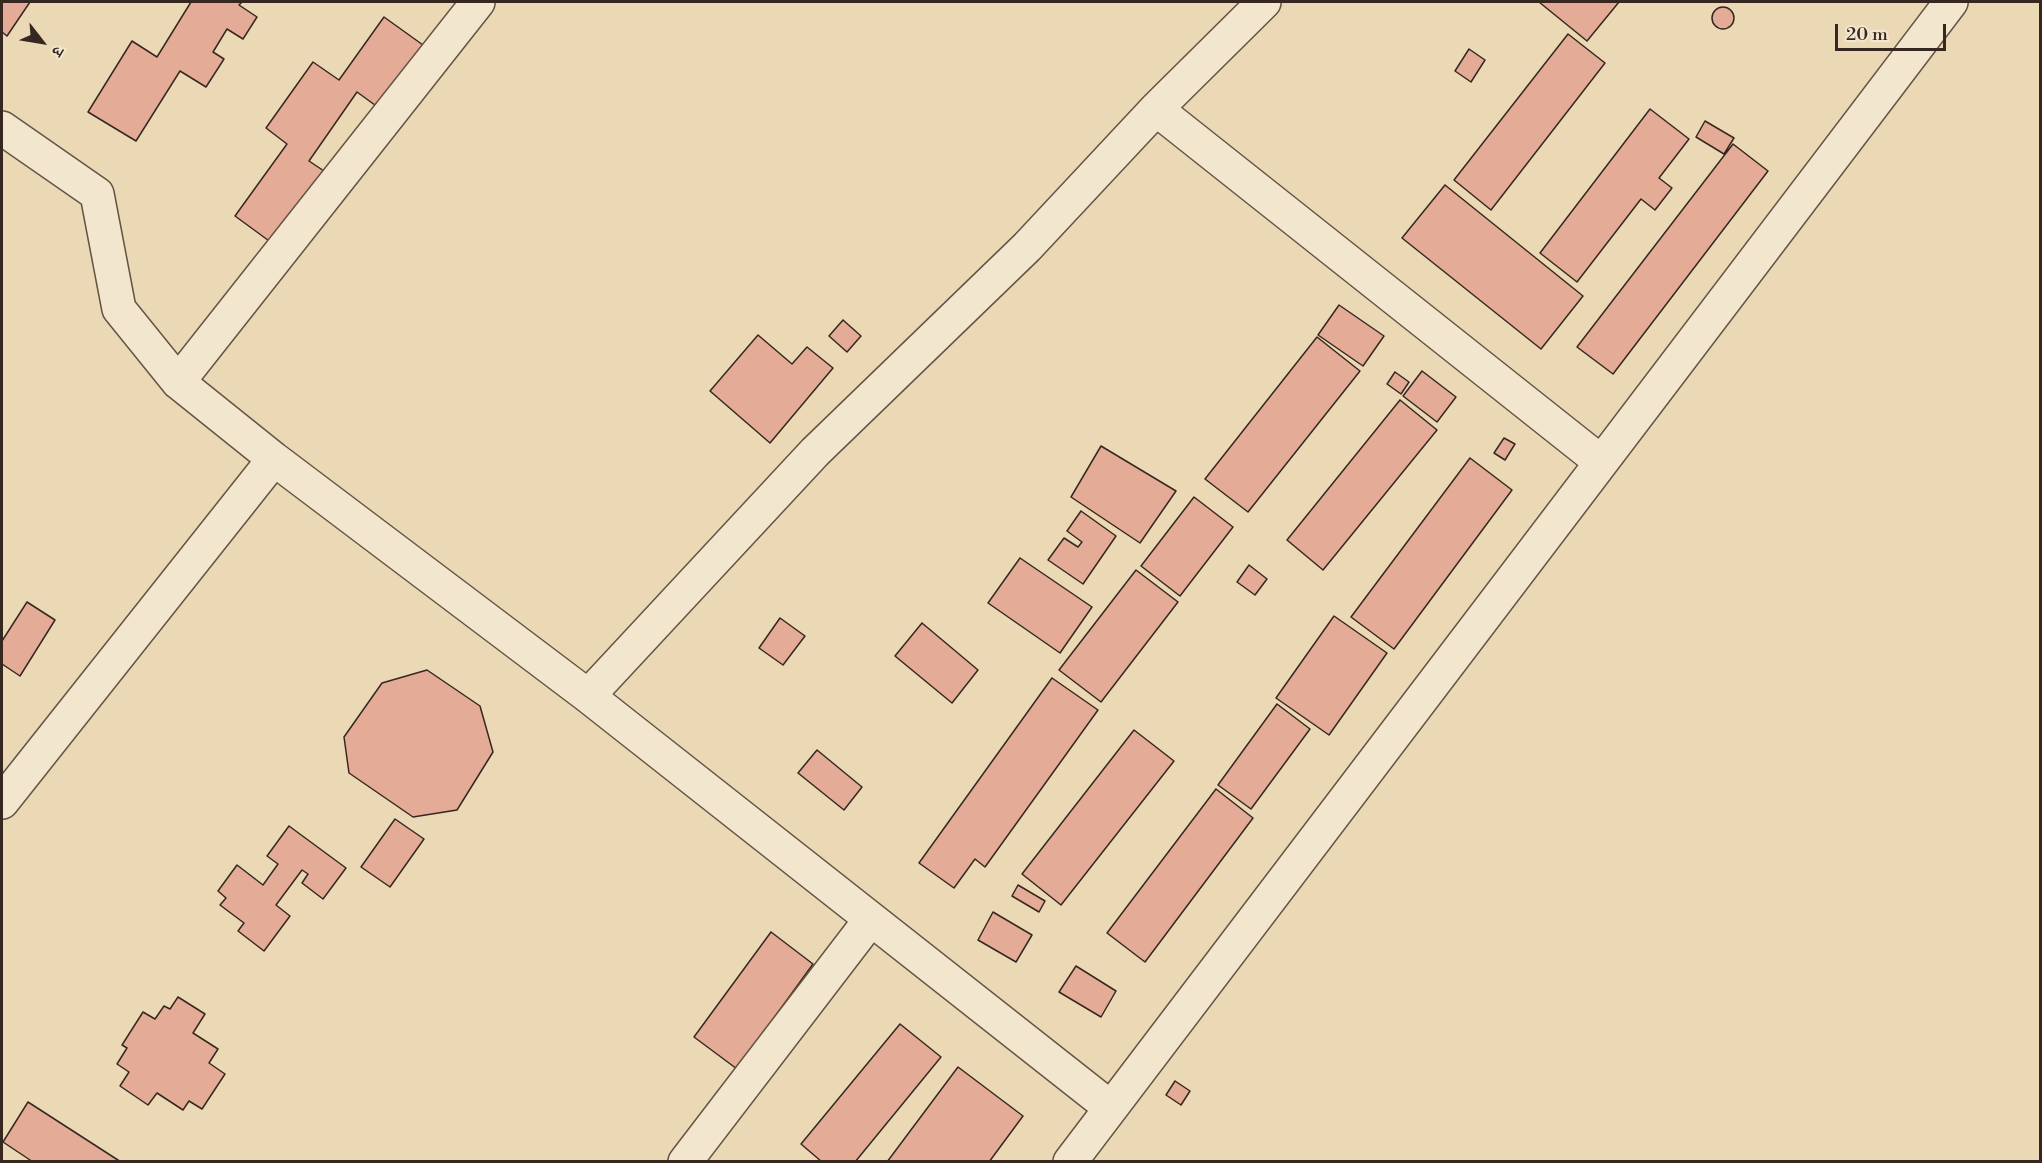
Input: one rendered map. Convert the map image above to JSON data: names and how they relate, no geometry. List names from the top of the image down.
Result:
{
  "scale_bar": "20 m",
  "north": "bottom right"
}
